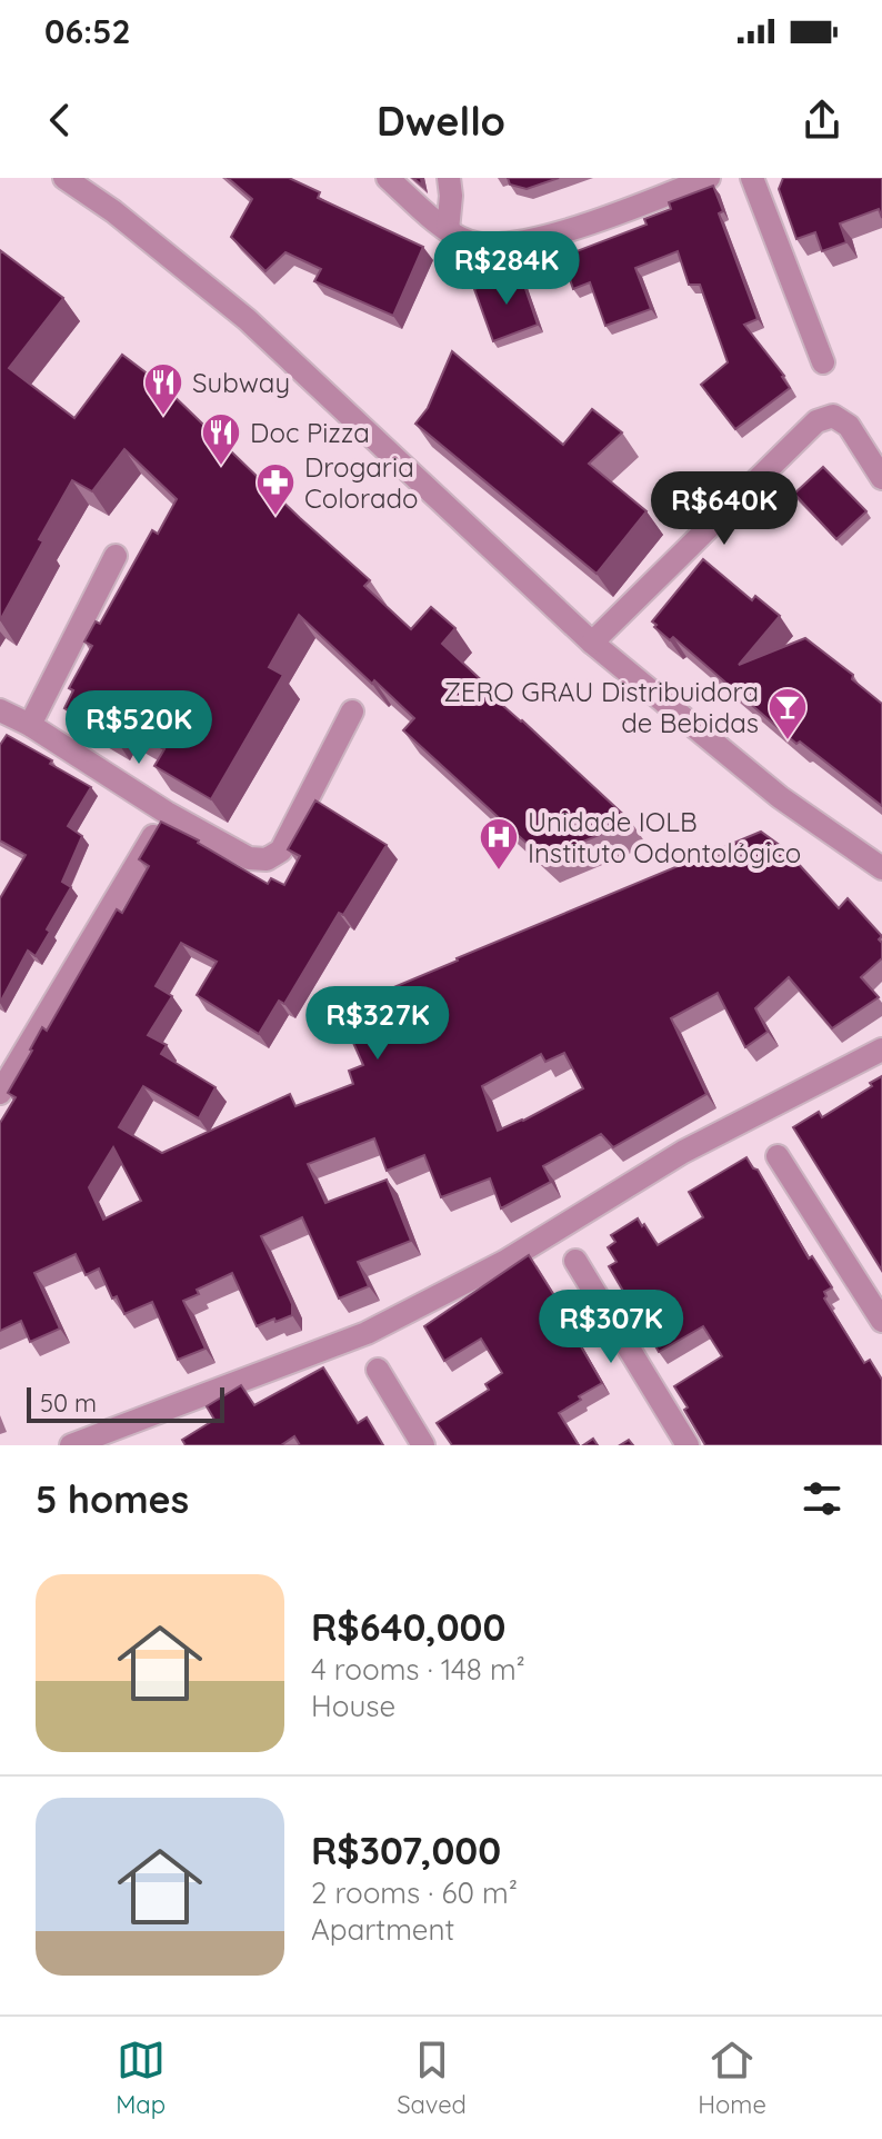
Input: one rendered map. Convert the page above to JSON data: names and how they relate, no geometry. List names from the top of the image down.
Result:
{
  "places": {
    "restaurant": ["Subway", "Doc Pizza"],
    "pharmacy": ["Drogaria Colorado"],
    "bar": ["ZERO GRAU Distribuidora de Bebidas"],
    "hospital": ["Unidade IOLB Instituto Odontológico"]
  },
  "scale_bar": "50 m",
  "page": {
    "status": "06:52",
    "header": "Dwello",
    "price": [
      "R$284K",
      "R$640K",
      "R$520K",
      "R$327K",
      "R$307K"
    ],
    "scale": "50 m",
    "heading": "5 homes",
    "list": [
      {
        "name": "R$640,000",
        "note": "4 rooms · 148 m² · House"
      },
      {
        "name": "R$307,000",
        "note": "2 rooms · 60 m² · Apartment"
      }
    ],
    "tabs": ["Map", "Saved", "Home"]
  }
}
